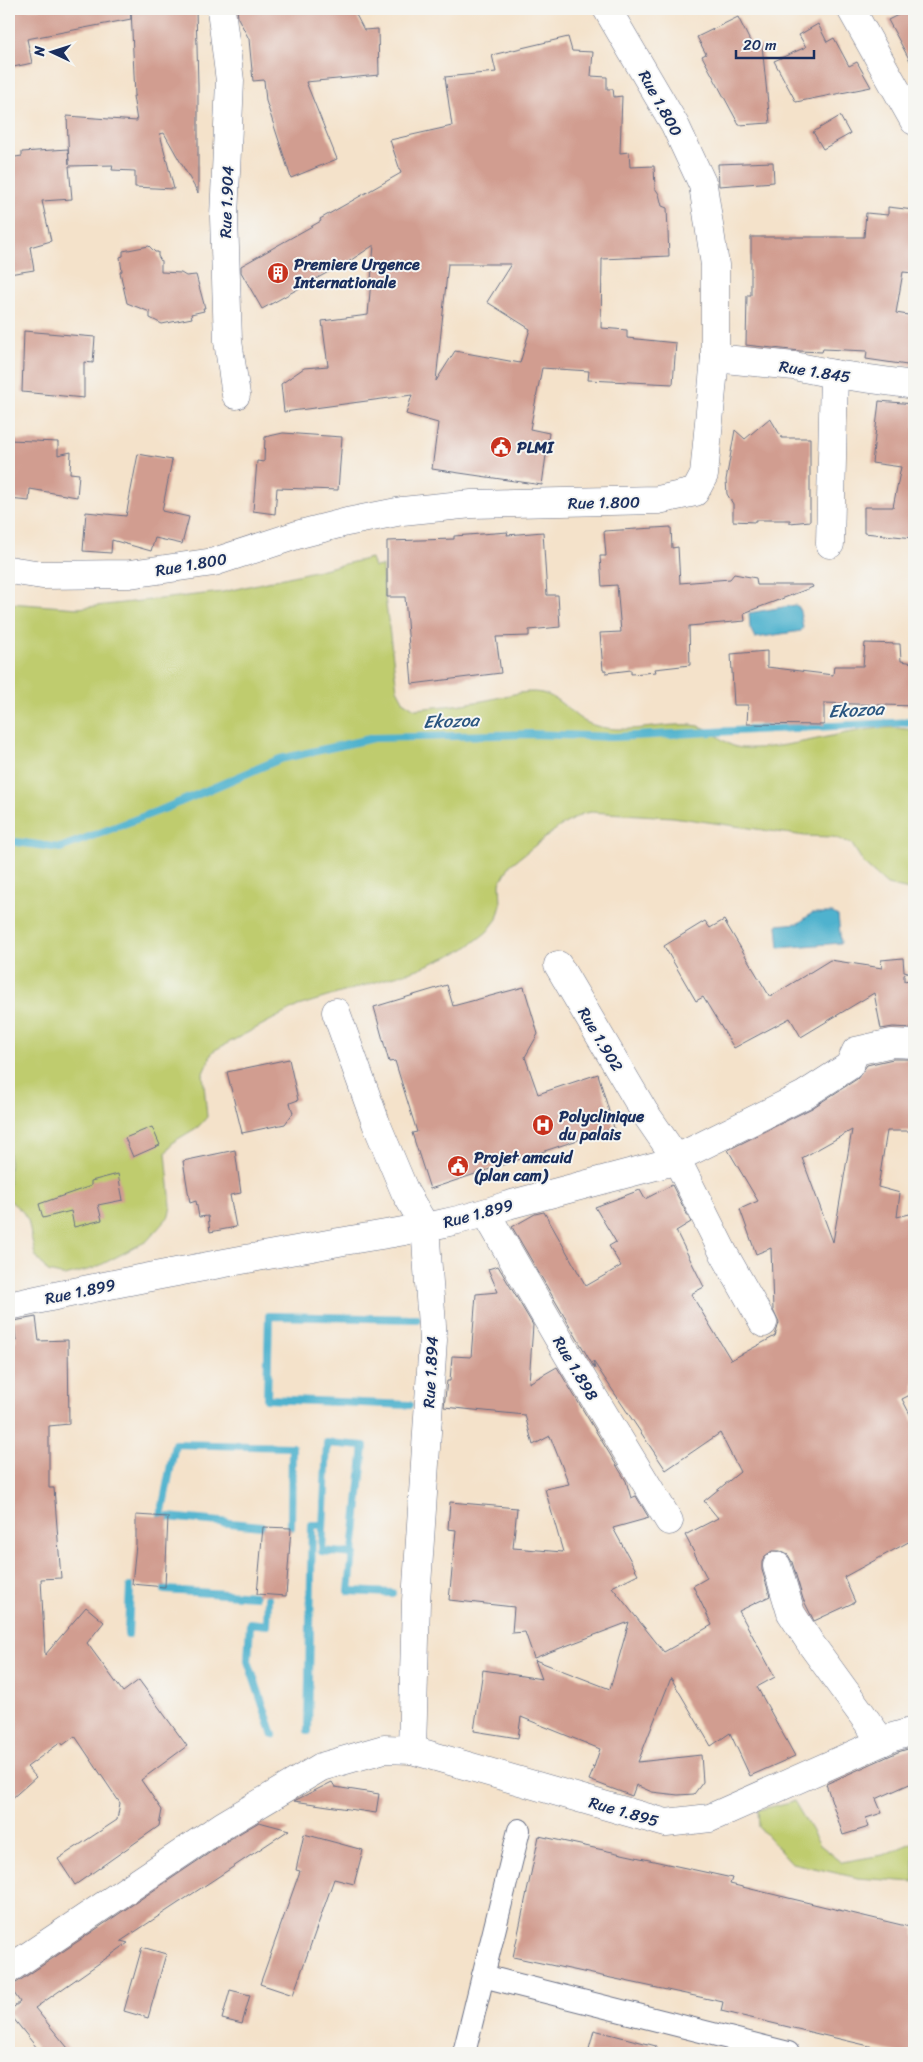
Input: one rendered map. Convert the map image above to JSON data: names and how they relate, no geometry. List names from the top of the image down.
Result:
{
  "streets": {
    "street": [
      "Rue 1.800",
      "Rue 1.904",
      "Rue 1.845",
      "Rue 1.902",
      "Rue 1.899",
      "Rue 1.898",
      "Rue 1.894",
      "Rue 1.895"
    ]
  },
  "crossings": [
    ["Rue 1.800", "Rue 1.845"],
    ["Rue 1.902", "Rue 1.899"],
    ["Rue 1.899", "Rue 1.898"],
    ["Rue 1.899", "Rue 1.894"],
    ["Rue 1.894", "Rue 1.895"]
  ],
  "water": ["Ekozoa"],
  "places": {
    "building": ["Premiere Urgence Internationale"],
    "public building": ["PLMI", "Projet amcuid (plan cam)"],
    "hospital": ["Polyclinique du palais"]
  },
  "scale_bar": "20 m",
  "north": "left"
}
